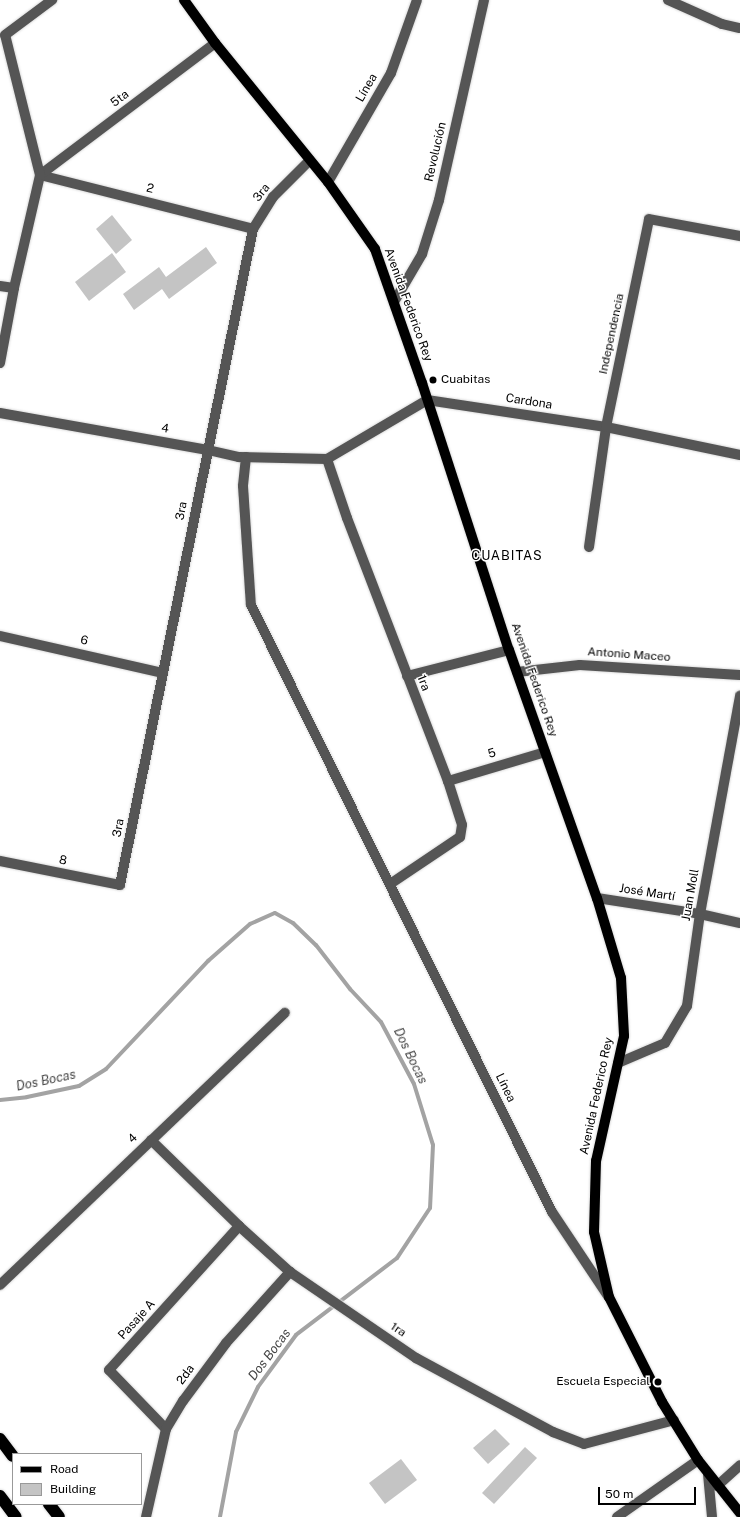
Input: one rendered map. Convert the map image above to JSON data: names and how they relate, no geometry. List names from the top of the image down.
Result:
{
  "streets": {
    "main road": ["Avenida Federico Rey"],
    "street": [
      "Línea",
      "5ta",
      "Revolución",
      "2",
      "3ra",
      "Independencia",
      "Cardona",
      "4",
      "6",
      "Antonio Maceo",
      "1ra",
      "5",
      "8",
      "José Martí",
      "Juan Moll",
      "Pasaje A",
      "2da"
    ]
  },
  "crossings": [
    ["Línea", "Avenida Federico Rey"],
    ["Línea", "4"],
    ["Línea", "1ra"],
    ["5ta", "2"],
    ["5ta", "Avenida Federico Rey"],
    ["Revolución", "Avenida Federico Rey"],
    ["2", "3ra"],
    ["3ra", "Avenida Federico Rey"],
    ["3ra", "4"],
    ["3ra", "6"],
    ["3ra", "8"],
    ["Avenida Federico Rey", "Cardona"],
    ["Avenida Federico Rey", "Antonio Maceo"],
    ["Avenida Federico Rey", "1ra"],
    ["Avenida Federico Rey", "5"],
    ["Avenida Federico Rey", "José Martí"],
    ["Avenida Federico Rey", "Juan Moll"],
    ["Independencia", "Cardona"],
    ["4", "1ra"],
    ["1ra", "5"],
    ["1ra", "Pasaje A"],
    ["1ra", "2da"],
    ["José Martí", "Juan Moll"],
    ["Pasaje A", "2da"]
  ],
  "districts": ["CUABITAS"],
  "water": ["Dos Bocas"],
  "places": ["Cuabitas", "Escuela Especial"],
  "legend": ["Road", "Building"],
  "scale_bar": "50 m"
}
